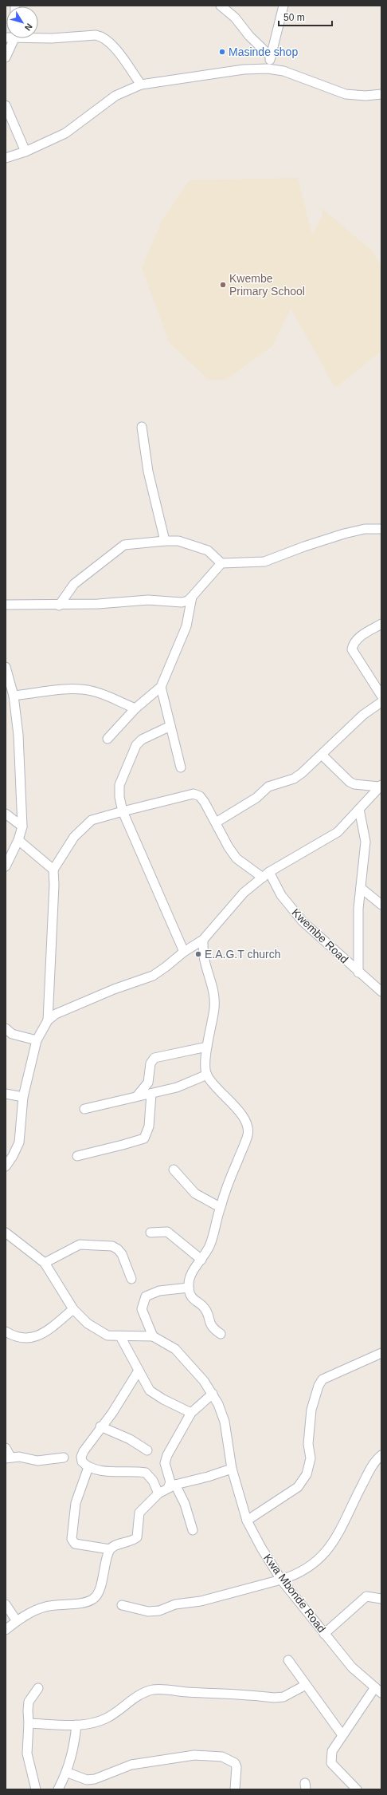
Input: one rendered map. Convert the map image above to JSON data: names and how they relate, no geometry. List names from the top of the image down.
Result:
{
  "streets": {
    "street": ["Kwembe Road", "Kwa Mbonde Road"]
  },
  "places": ["Masinde shop", "Kwembe Primary School", "E.A.G.T church"],
  "scale_bar": "50 m",
  "north": "bottom right"
}
